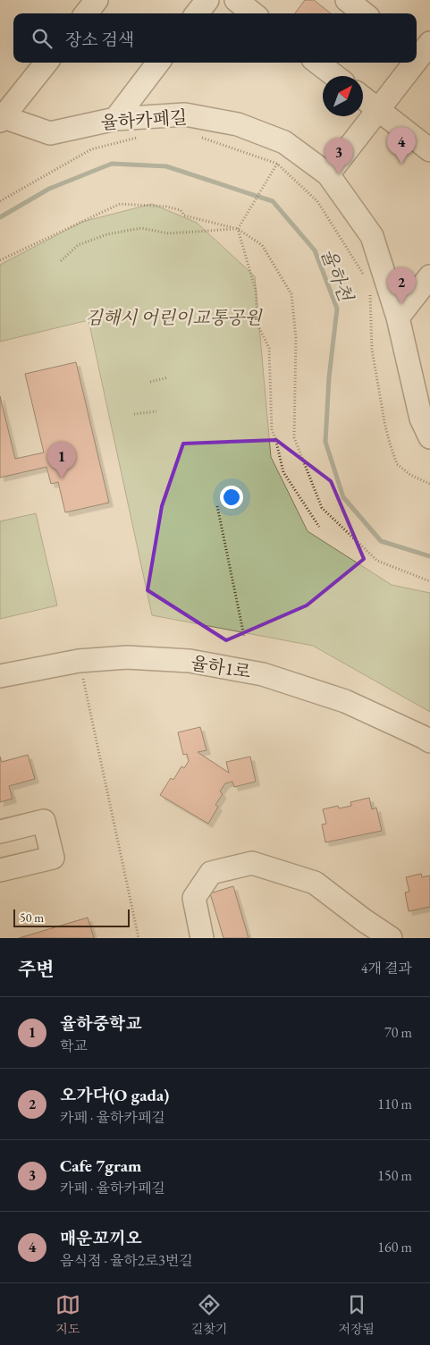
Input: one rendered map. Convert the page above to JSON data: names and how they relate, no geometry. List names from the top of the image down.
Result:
{
  "streets": {
    "street": ["율하카페길", "율하1로"]
  },
  "water": ["율하천"],
  "parks": ["김해시 어린이교통공원"],
  "scale_bar": "50 m",
  "north": "top right",
  "page": {
    "search": "장소 검색",
    "pins": [
      "4",
      "3",
      "2",
      "1"
    ],
    "scale": "50 m",
    "heading": ["주변", "4개 결과"],
    "list": [
      {
        "mark": "1",
        "name": "율하중학교",
        "note": "학교",
        "value": "70 m"
      },
      {
        "mark": "2",
        "name": "오가다(O gada)",
        "note": "카페 · 율하카페길",
        "value": "110 m"
      },
      {
        "mark": "3",
        "name": "Cafe 7gram",
        "note": "카페 · 율하카페길",
        "value": "150 m"
      },
      {
        "mark": "4",
        "name": "매운꼬끼오",
        "note": "음식점 · 율하2로3번길",
        "value": "160 m"
      }
    ],
    "nav": ["지도", "길찾기", "저장됨"]
  }
}
